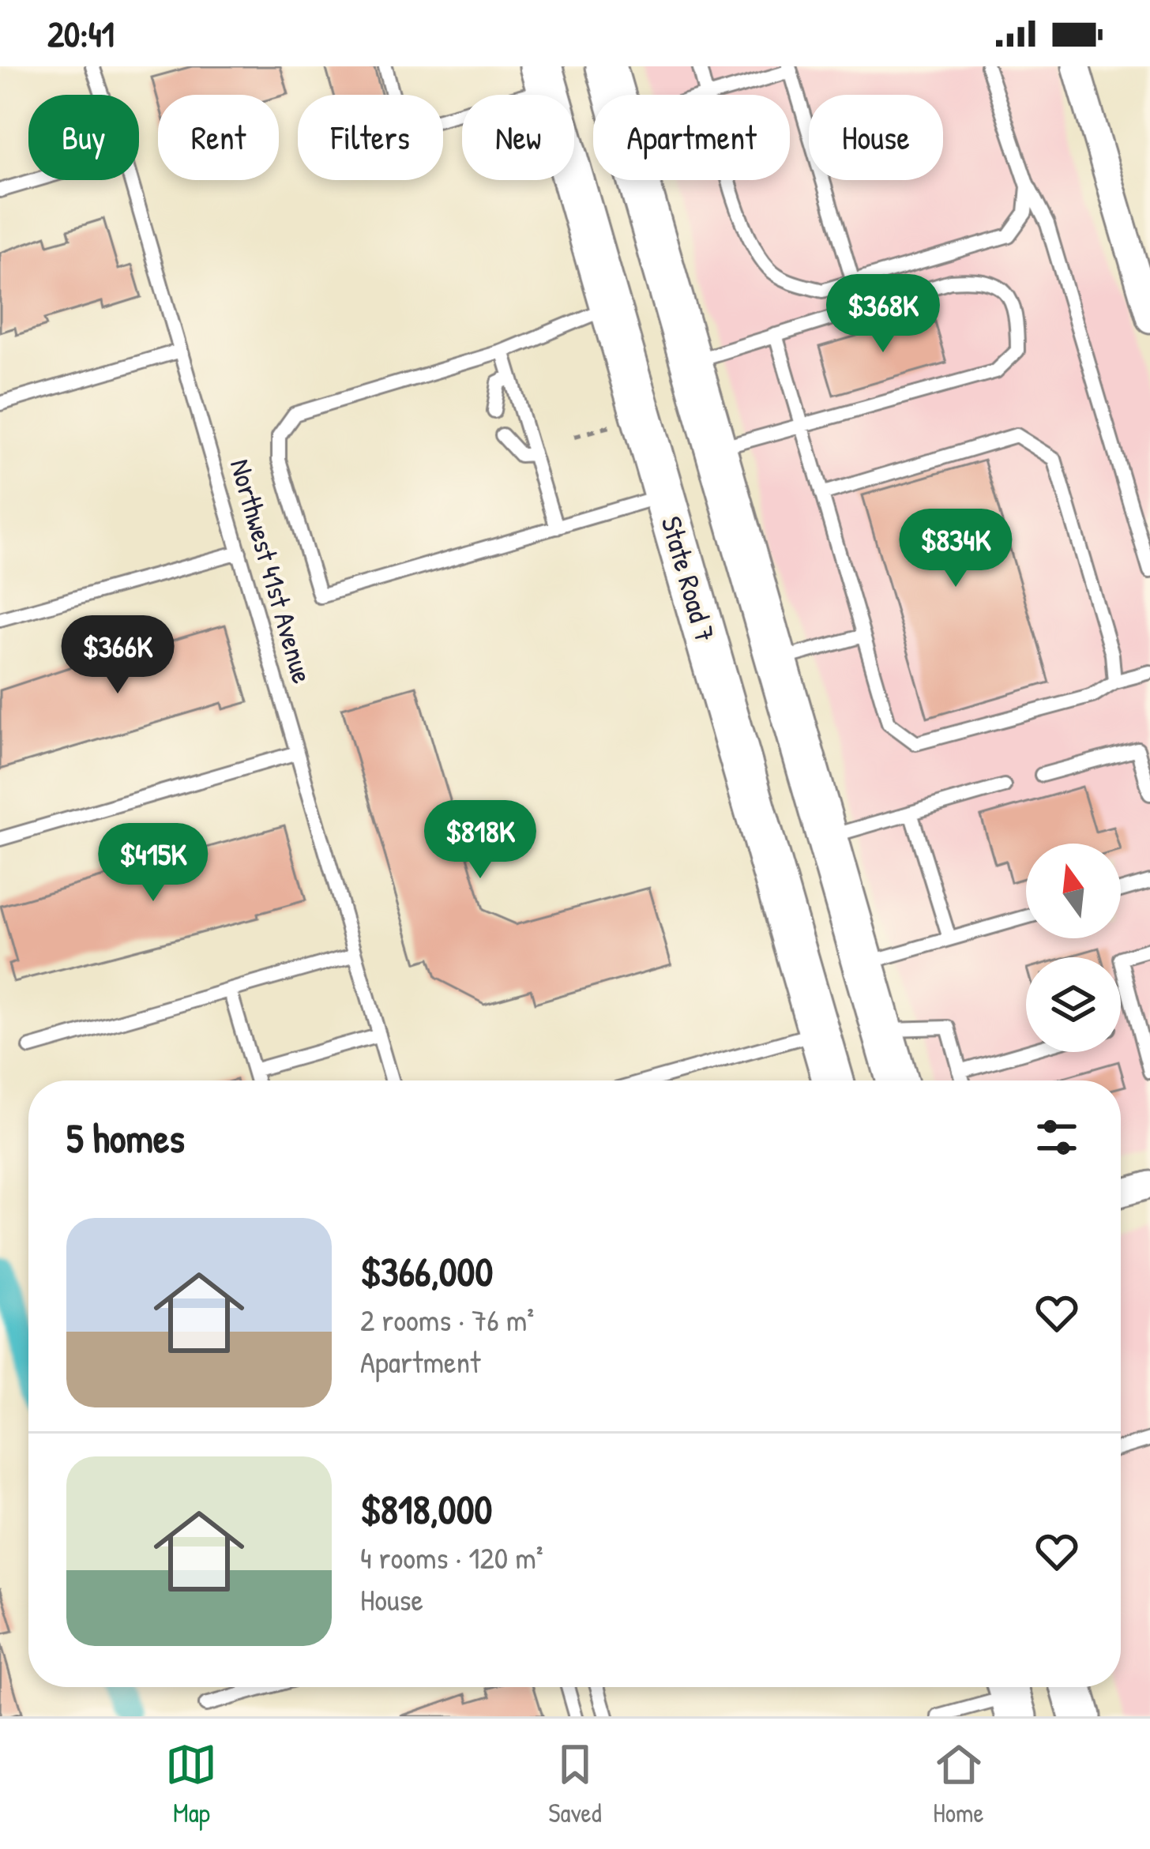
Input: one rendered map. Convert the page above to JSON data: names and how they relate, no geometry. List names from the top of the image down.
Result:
{
  "streets": {
    "main road": ["State Road 7"],
    "lane": ["Northwest 41st Avenue"]
  },
  "north": "top",
  "page": {
    "status": "20:41",
    "chip": [
      "Buy",
      "Rent",
      "Filters",
      "New",
      "Apartment",
      "House"
    ],
    "price": [
      "$368K",
      "$834K",
      "$366K",
      "$818K",
      "$415K"
    ],
    "heading": "5 homes",
    "list": [
      {
        "name": "$366,000",
        "note": "2 rooms · 76 m² · Apartment"
      },
      {
        "name": "$818,000",
        "note": "4 rooms · 120 m² · House"
      }
    ],
    "tabs": ["Map", "Saved", "Home"]
  }
}
